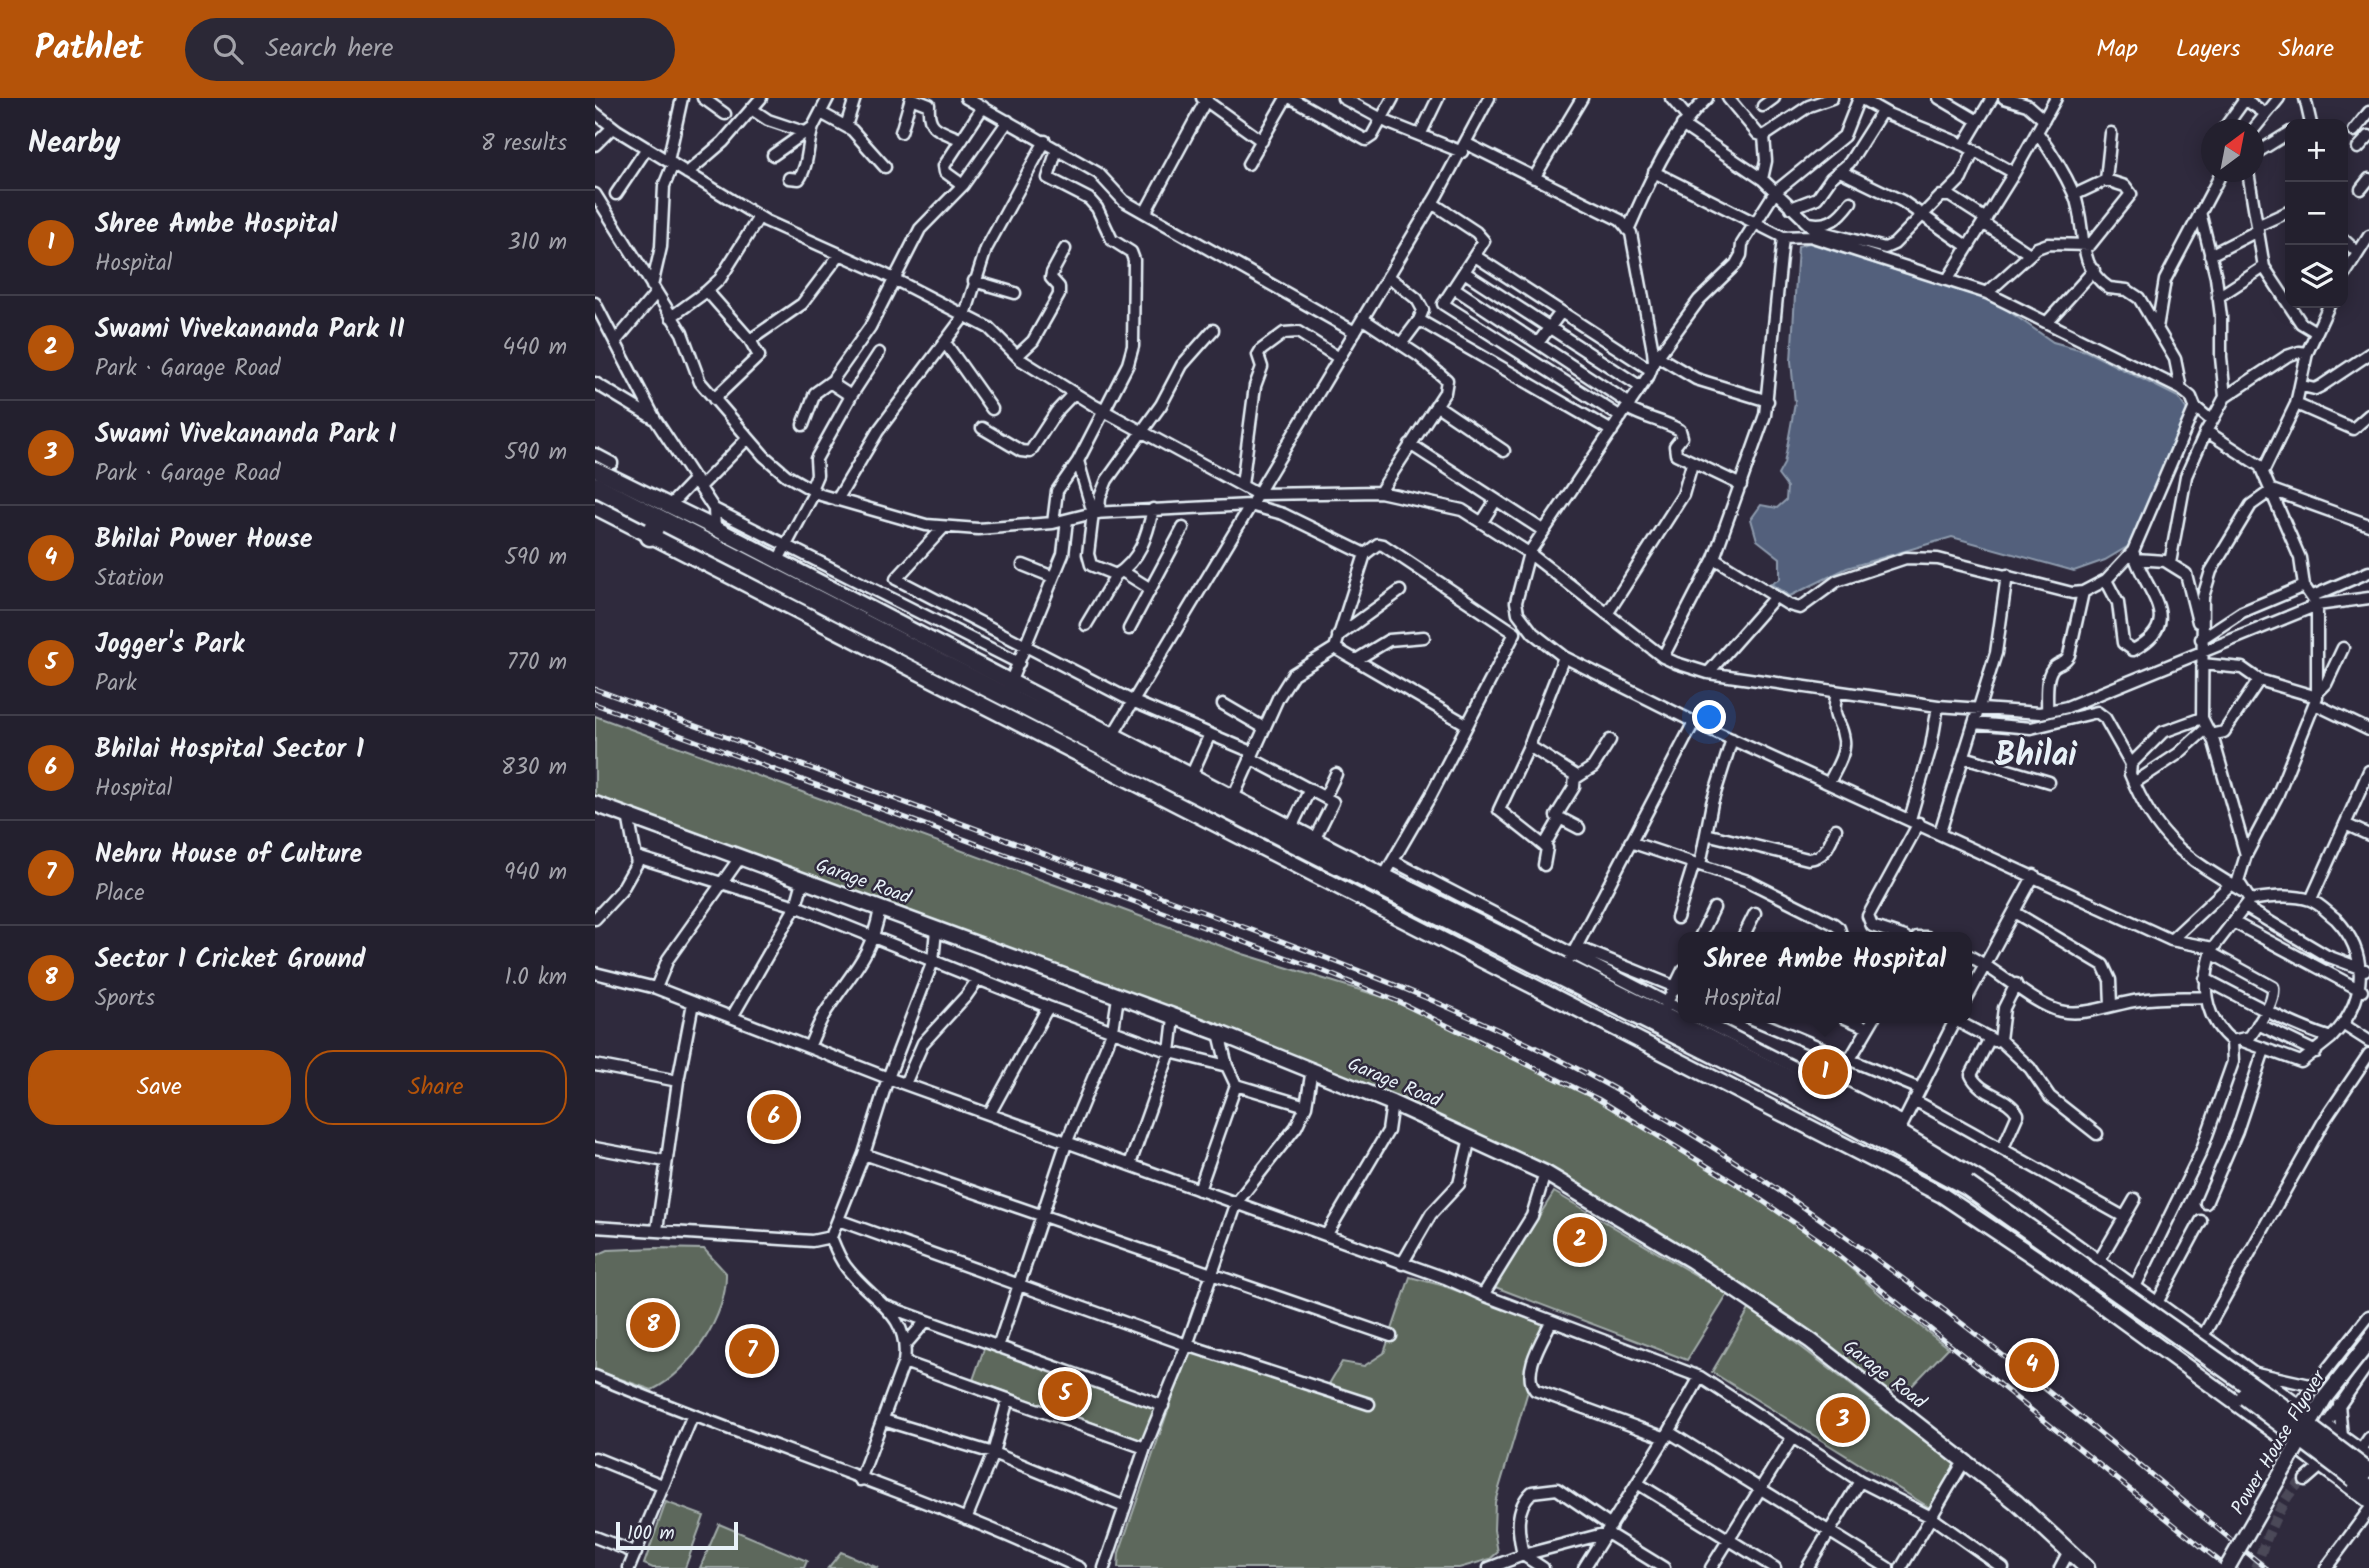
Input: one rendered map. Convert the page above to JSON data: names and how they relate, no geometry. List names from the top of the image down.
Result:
{
  "streets": {
    "street": ["Garage Road", "Power House Flyover"]
  },
  "districts": ["Bhilai"],
  "scale_bar": "100 m",
  "north": "top right",
  "page": {
    "header": "Pathlet",
    "search": "Search here",
    "nav": ["Map", "Layers", "Share"],
    "heading": ["Nearby", "8 results"],
    "map_buttons": ["+", "−"],
    "list": [
      {
        "mark": "1",
        "name": "Shree Ambe Hospital",
        "note": "Hospital",
        "value": "310 m"
      },
      {
        "mark": "2",
        "name": "Swami Vivekananda Park II",
        "note": "Park · Garage Road",
        "value": "440 m"
      },
      {
        "mark": "3",
        "name": "Swami Vivekananda Park I",
        "note": "Park · Garage Road",
        "value": "590 m"
      },
      {
        "mark": "4",
        "name": "Bhilai Power House",
        "note": "Station",
        "value": "590 m"
      },
      {
        "mark": "5",
        "name": "Jogger's Park",
        "note": "Park",
        "value": "770 m"
      },
      {
        "mark": "6",
        "name": "Bhilai Hospital Sector 1",
        "note": "Hospital",
        "value": "830 m"
      },
      {
        "mark": "7",
        "name": "Nehru House of Culture",
        "note": "Place",
        "value": "940 m"
      },
      {
        "mark": "8",
        "name": "Sector 1 Cricket Ground",
        "note": "Sports",
        "value": "1.0 km"
      }
    ],
    "popup": ["Shree Ambe Hospital", "Hospital"],
    "buttons": ["Save", "Share"],
    "pins": [
      "1",
      "6",
      "2",
      "8",
      "7",
      "4",
      "5",
      "3"
    ],
    "scale": "100 m"
  }
}
